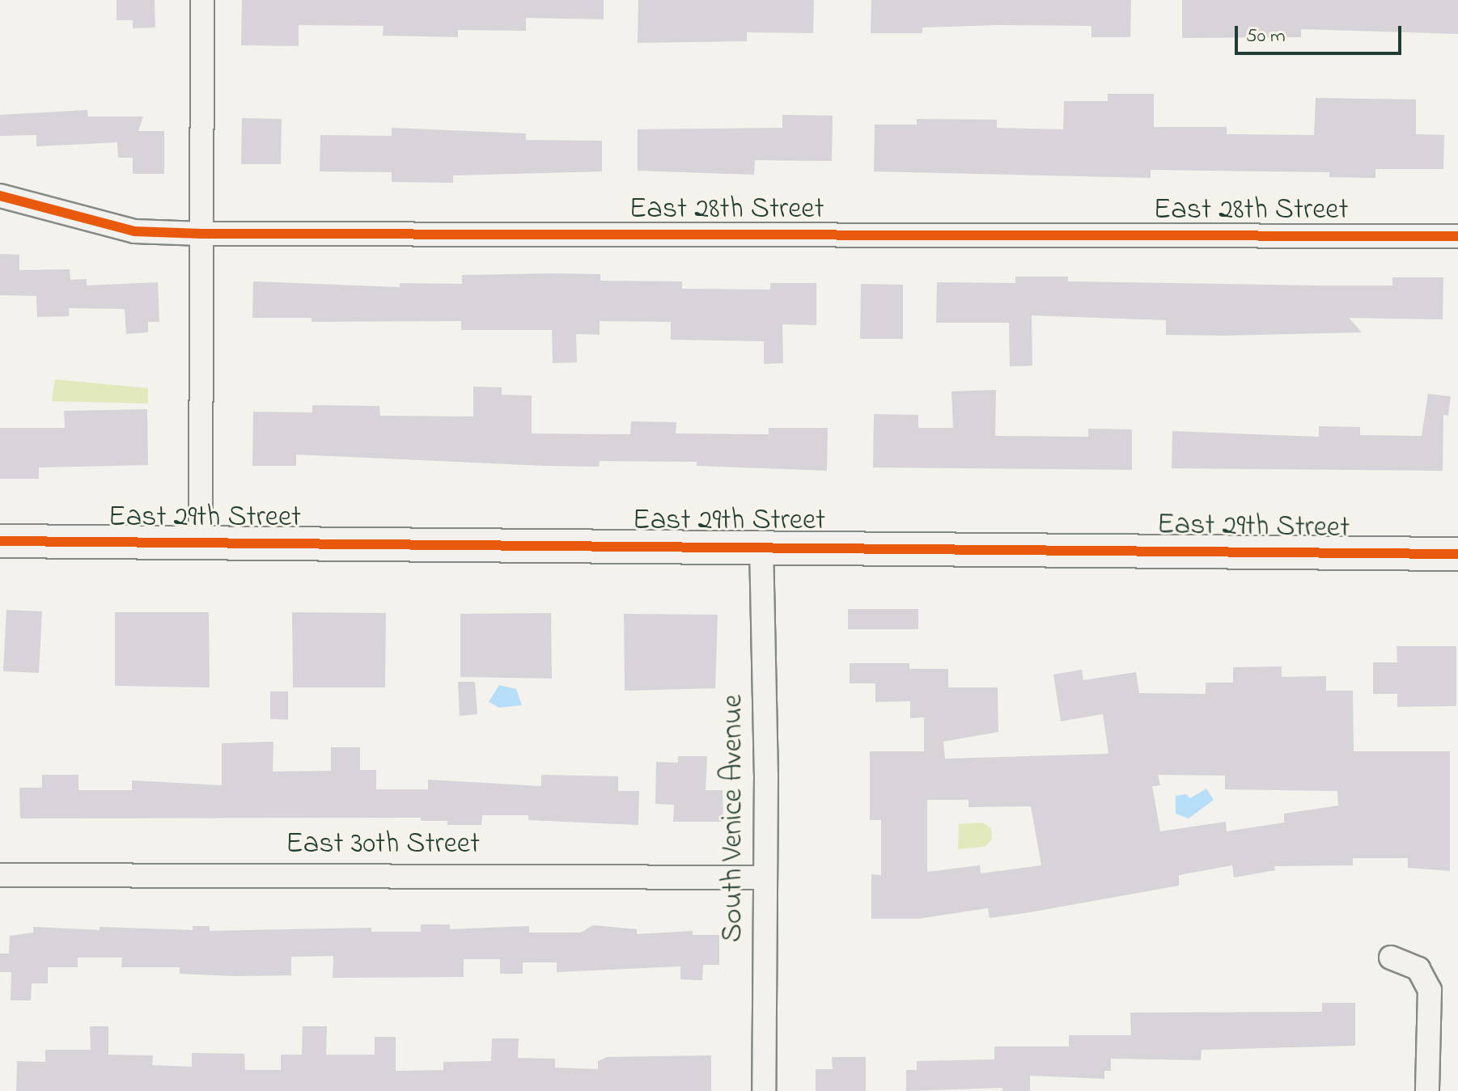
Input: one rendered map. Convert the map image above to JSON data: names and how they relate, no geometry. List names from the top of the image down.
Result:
{
  "streets": {
    "street": [
      "East 28th Street",
      "East 29th Street",
      "South Venice Avenue",
      "East 30th Street"
    ]
  },
  "crossings": [
    ["East 29th Street", "South Venice Avenue"],
    ["South Venice Avenue", "East 30th Street"]
  ],
  "scale_bar": "50 m"
}
